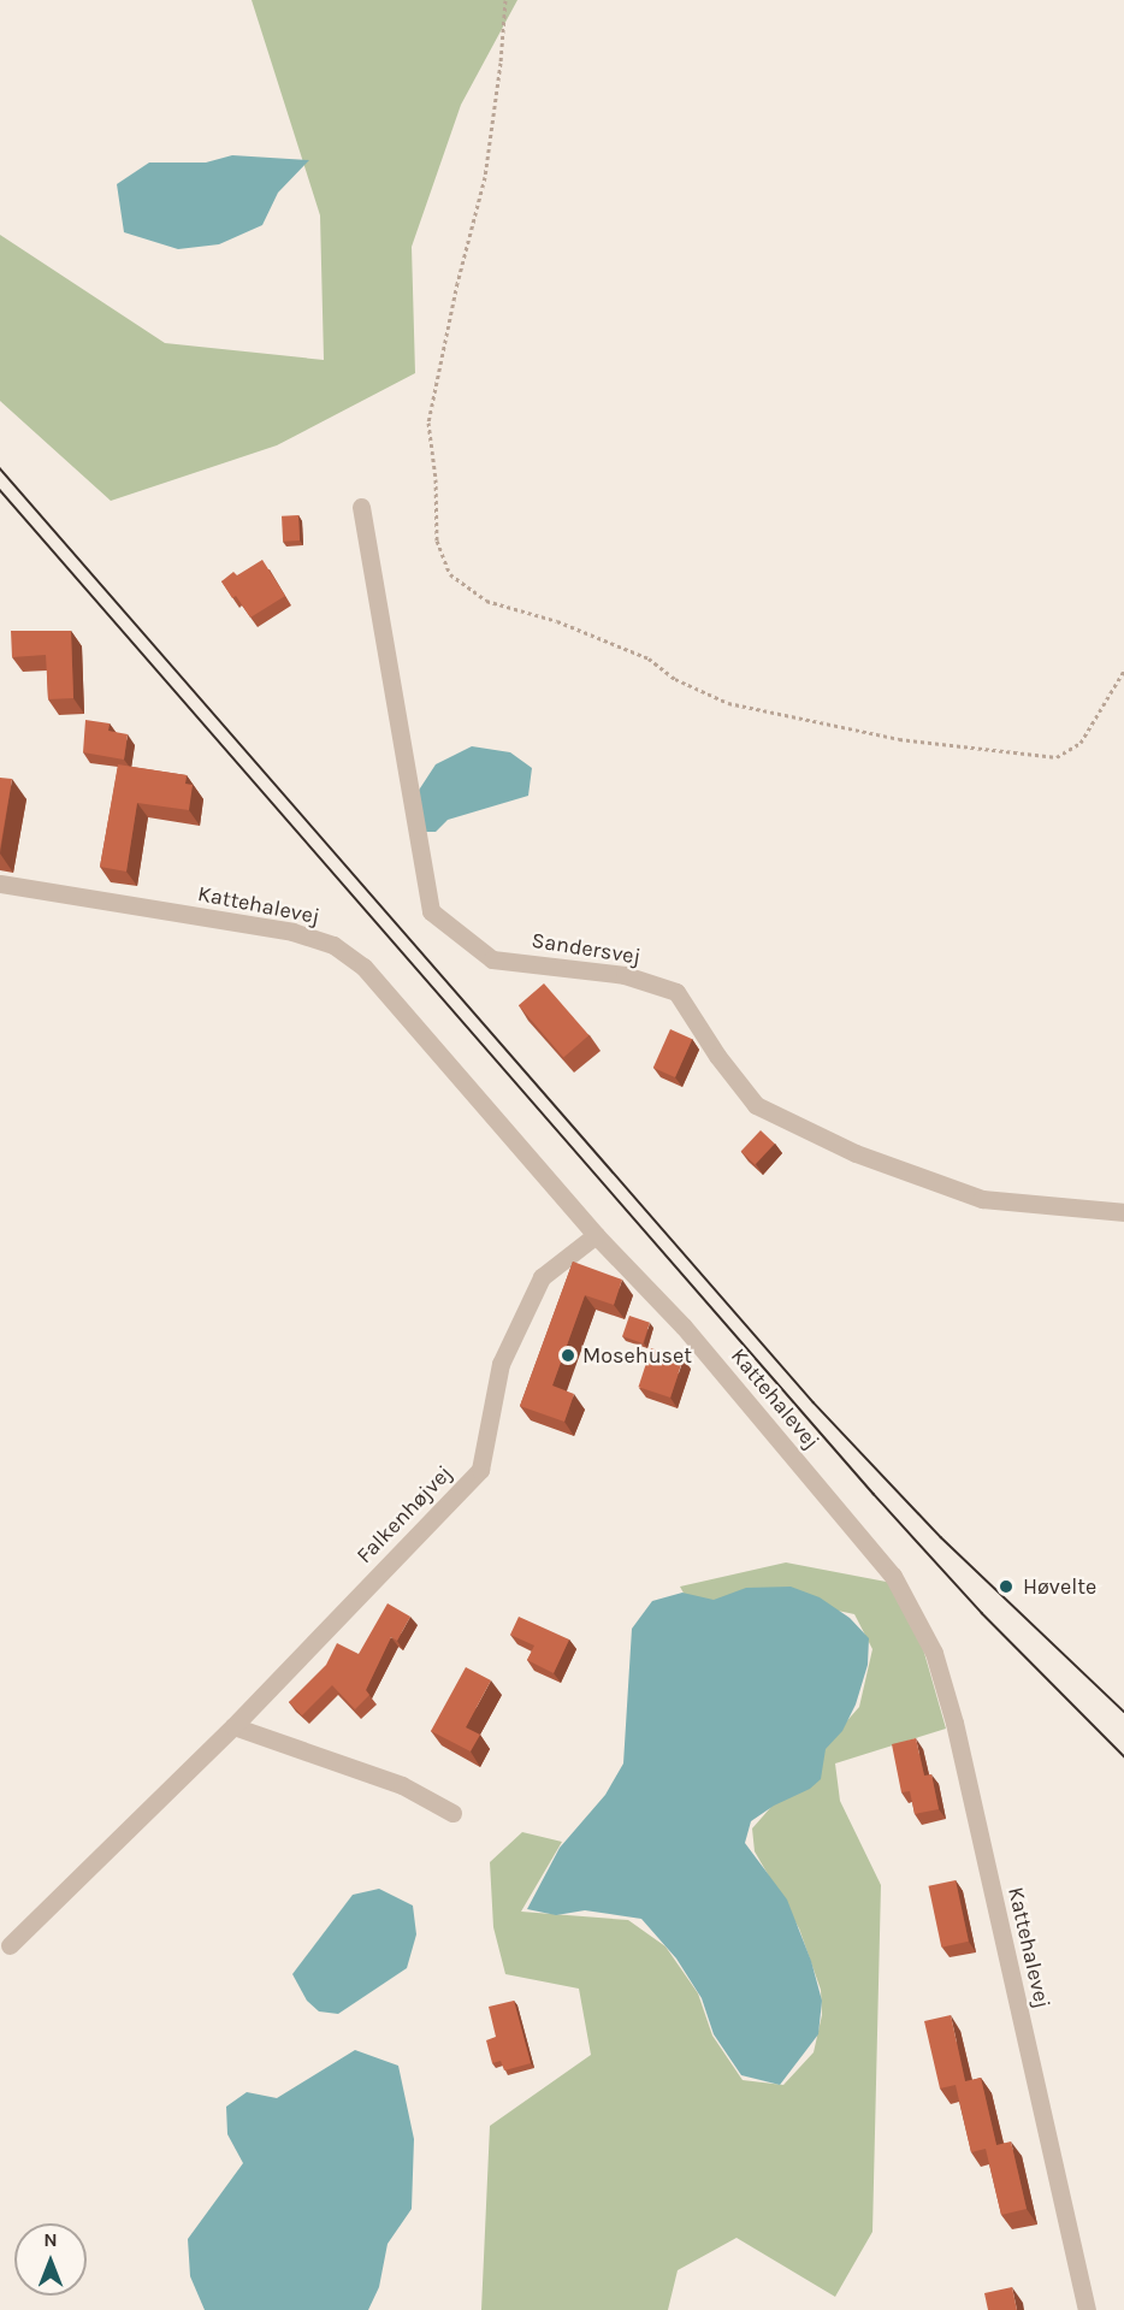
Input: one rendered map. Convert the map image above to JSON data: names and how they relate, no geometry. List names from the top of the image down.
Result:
{
  "streets": {
    "street": ["Kattehalevej", "Sandersvej", "Falkenhøjvej"]
  },
  "crossings": [
    ["Kattehalevej", "Falkenhøjvej"]
  ],
  "places": ["Mosehuset", "Høvelte"],
  "north": "top"
}
